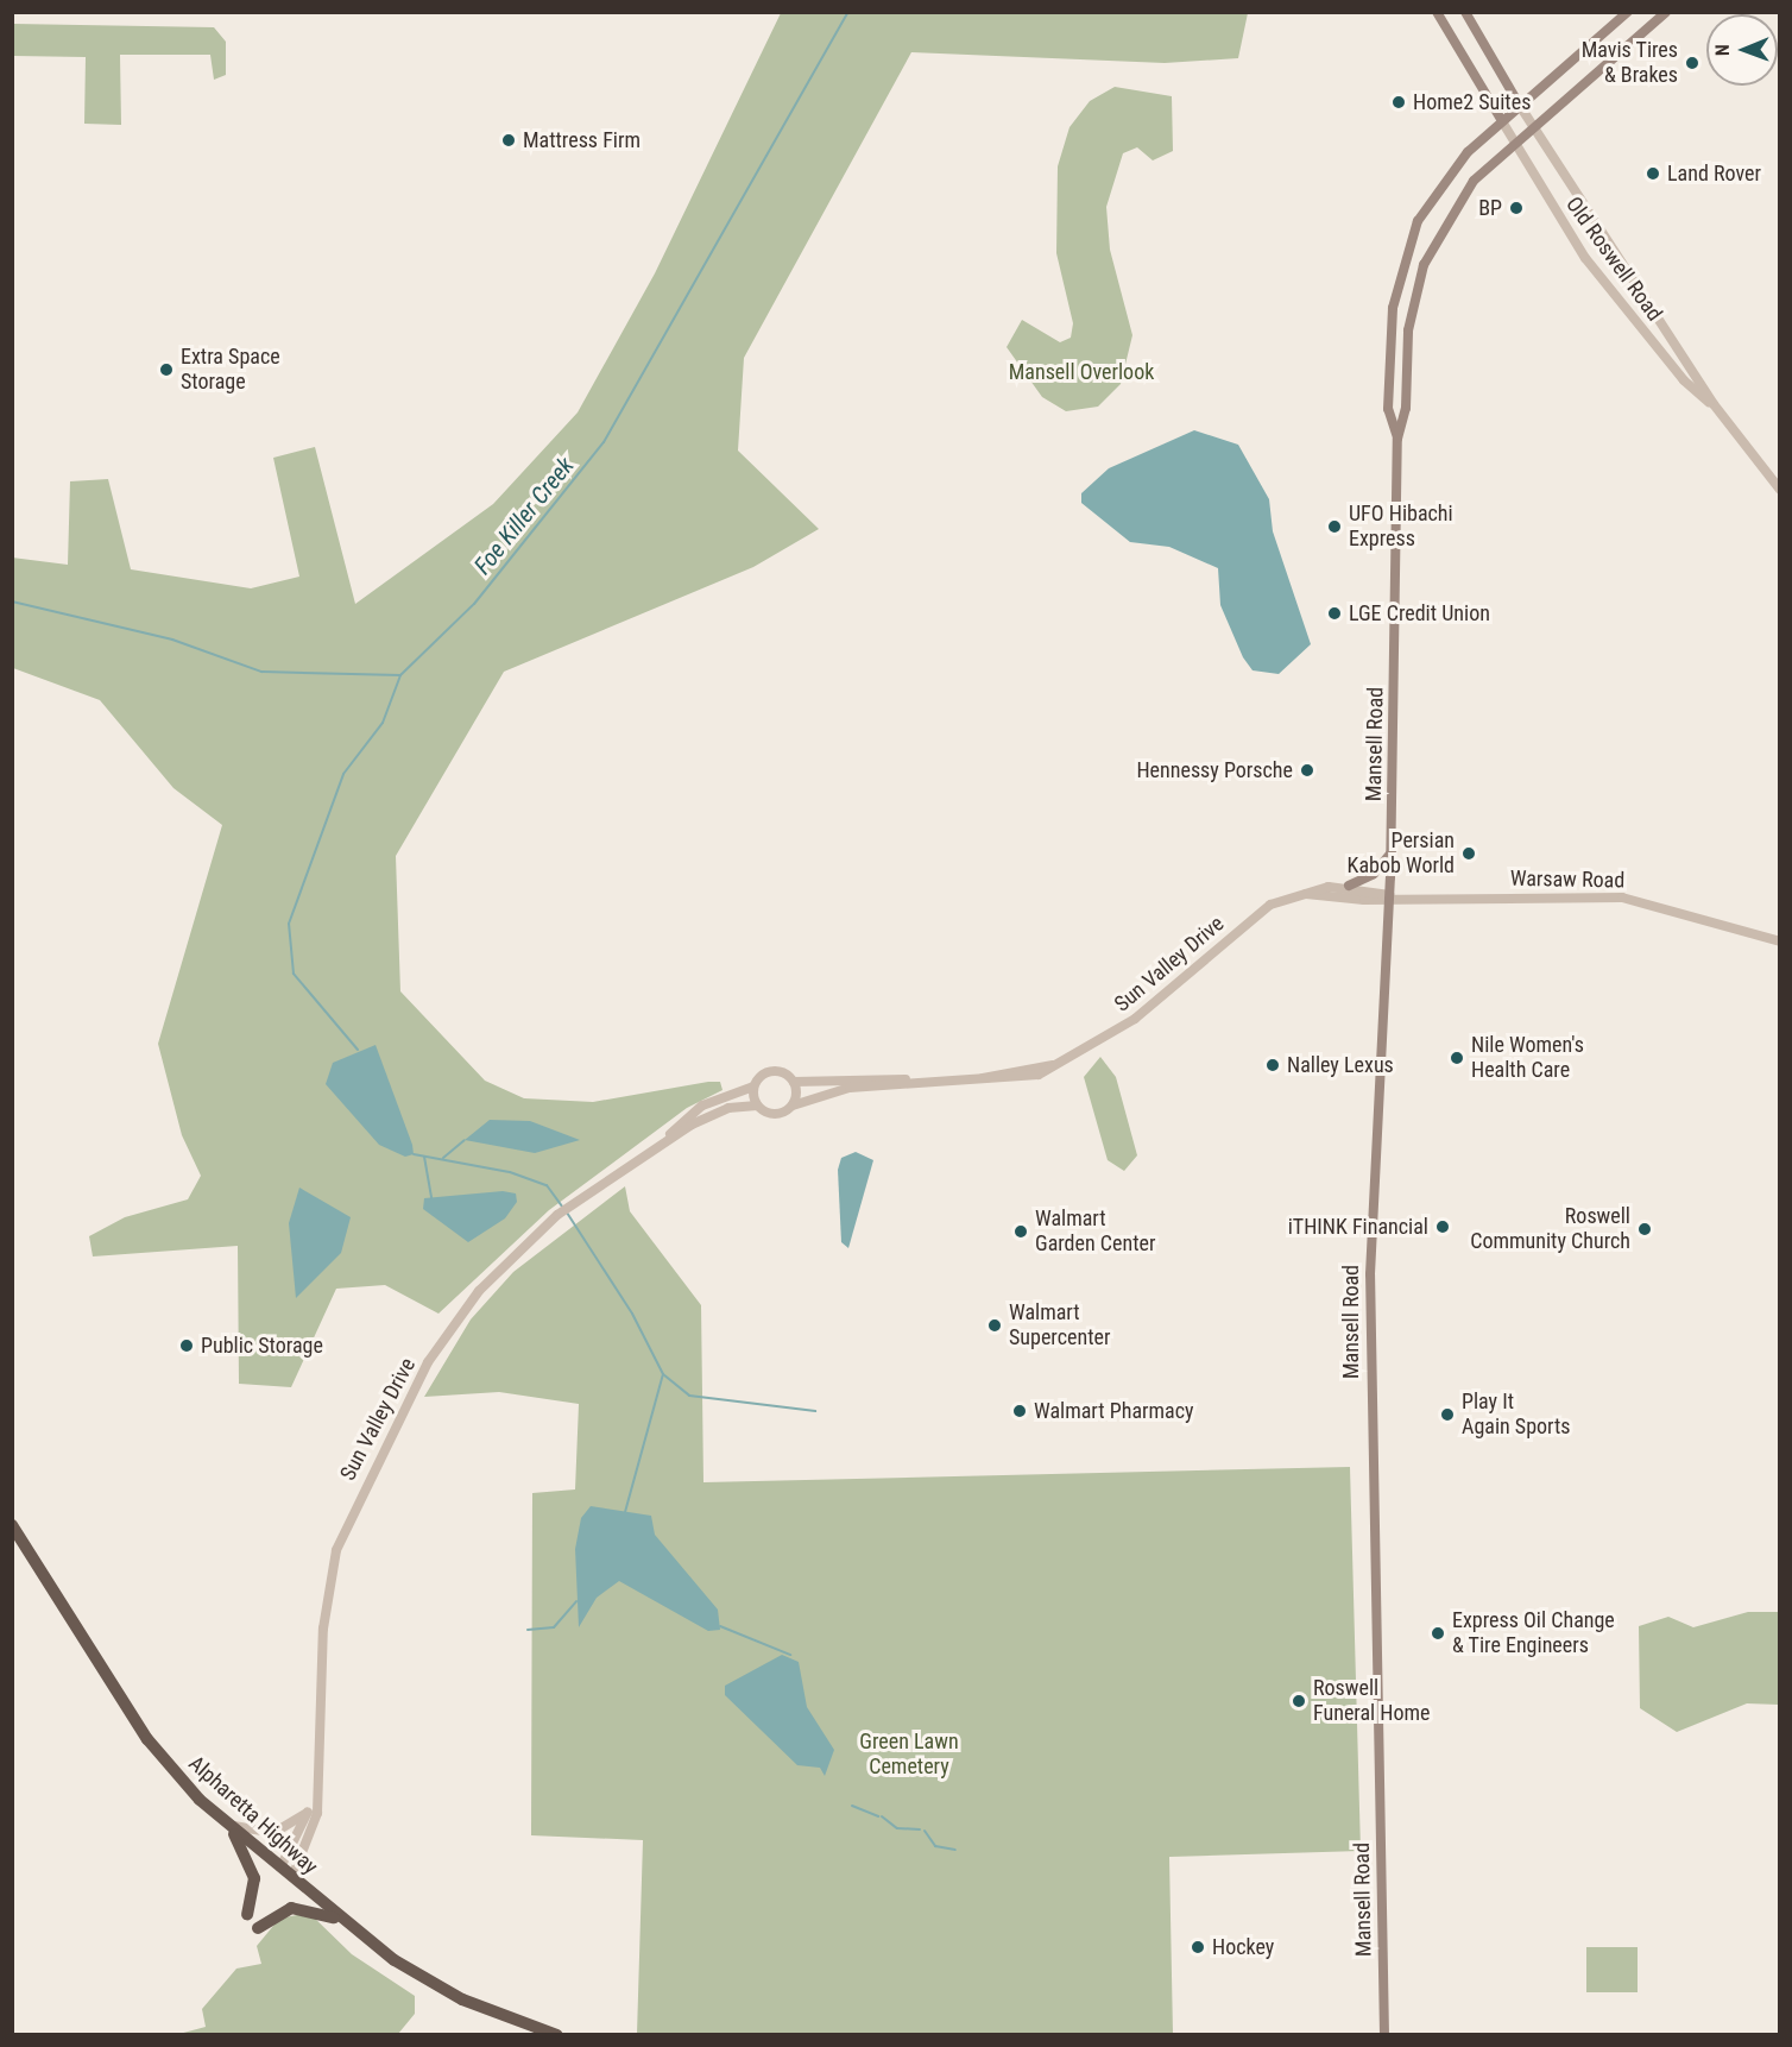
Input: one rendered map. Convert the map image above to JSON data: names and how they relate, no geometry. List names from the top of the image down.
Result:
{
  "streets": {
    "highway": ["Alpharetta Highway"],
    "main road": ["Mansell Road"],
    "street": ["Old Roswell Road", "Warsaw Road", "Sun Valley Drive"]
  },
  "crossings": [
    ["Old Roswell Road", "Mansell Road"],
    ["Mansell Road", "Warsaw Road"],
    ["Mansell Road", "Sun Valley Drive"],
    ["Warsaw Road", "Sun Valley Drive"],
    ["Sun Valley Drive", "Alpharetta Highway"]
  ],
  "water": ["Foe Killer Creek"],
  "parks": ["Mansell Overlook", "Green Lawn Cemetery"],
  "places": [
    "Mavis Tires & Brakes",
    "Home2 Suites",
    "Mattress Firm",
    "Land Rover",
    "BP",
    "Extra Space Storage",
    "UFO Hibachi Express",
    "LGE Credit Union",
    "Hennessy Porsche",
    "Persian Kabob World",
    "Nile Women's Health Care",
    "Nalley Lexus",
    "iTHINK Financial",
    "Roswell Community Church",
    "Walmart Garden Center",
    "Walmart Supercenter",
    "Public Storage",
    "Walmart Pharmacy",
    "Play It Again Sports",
    "Express Oil Change & Tire Engineers",
    "Roswell Funeral Home",
    "Hockey"
  ],
  "north": "left"
}
